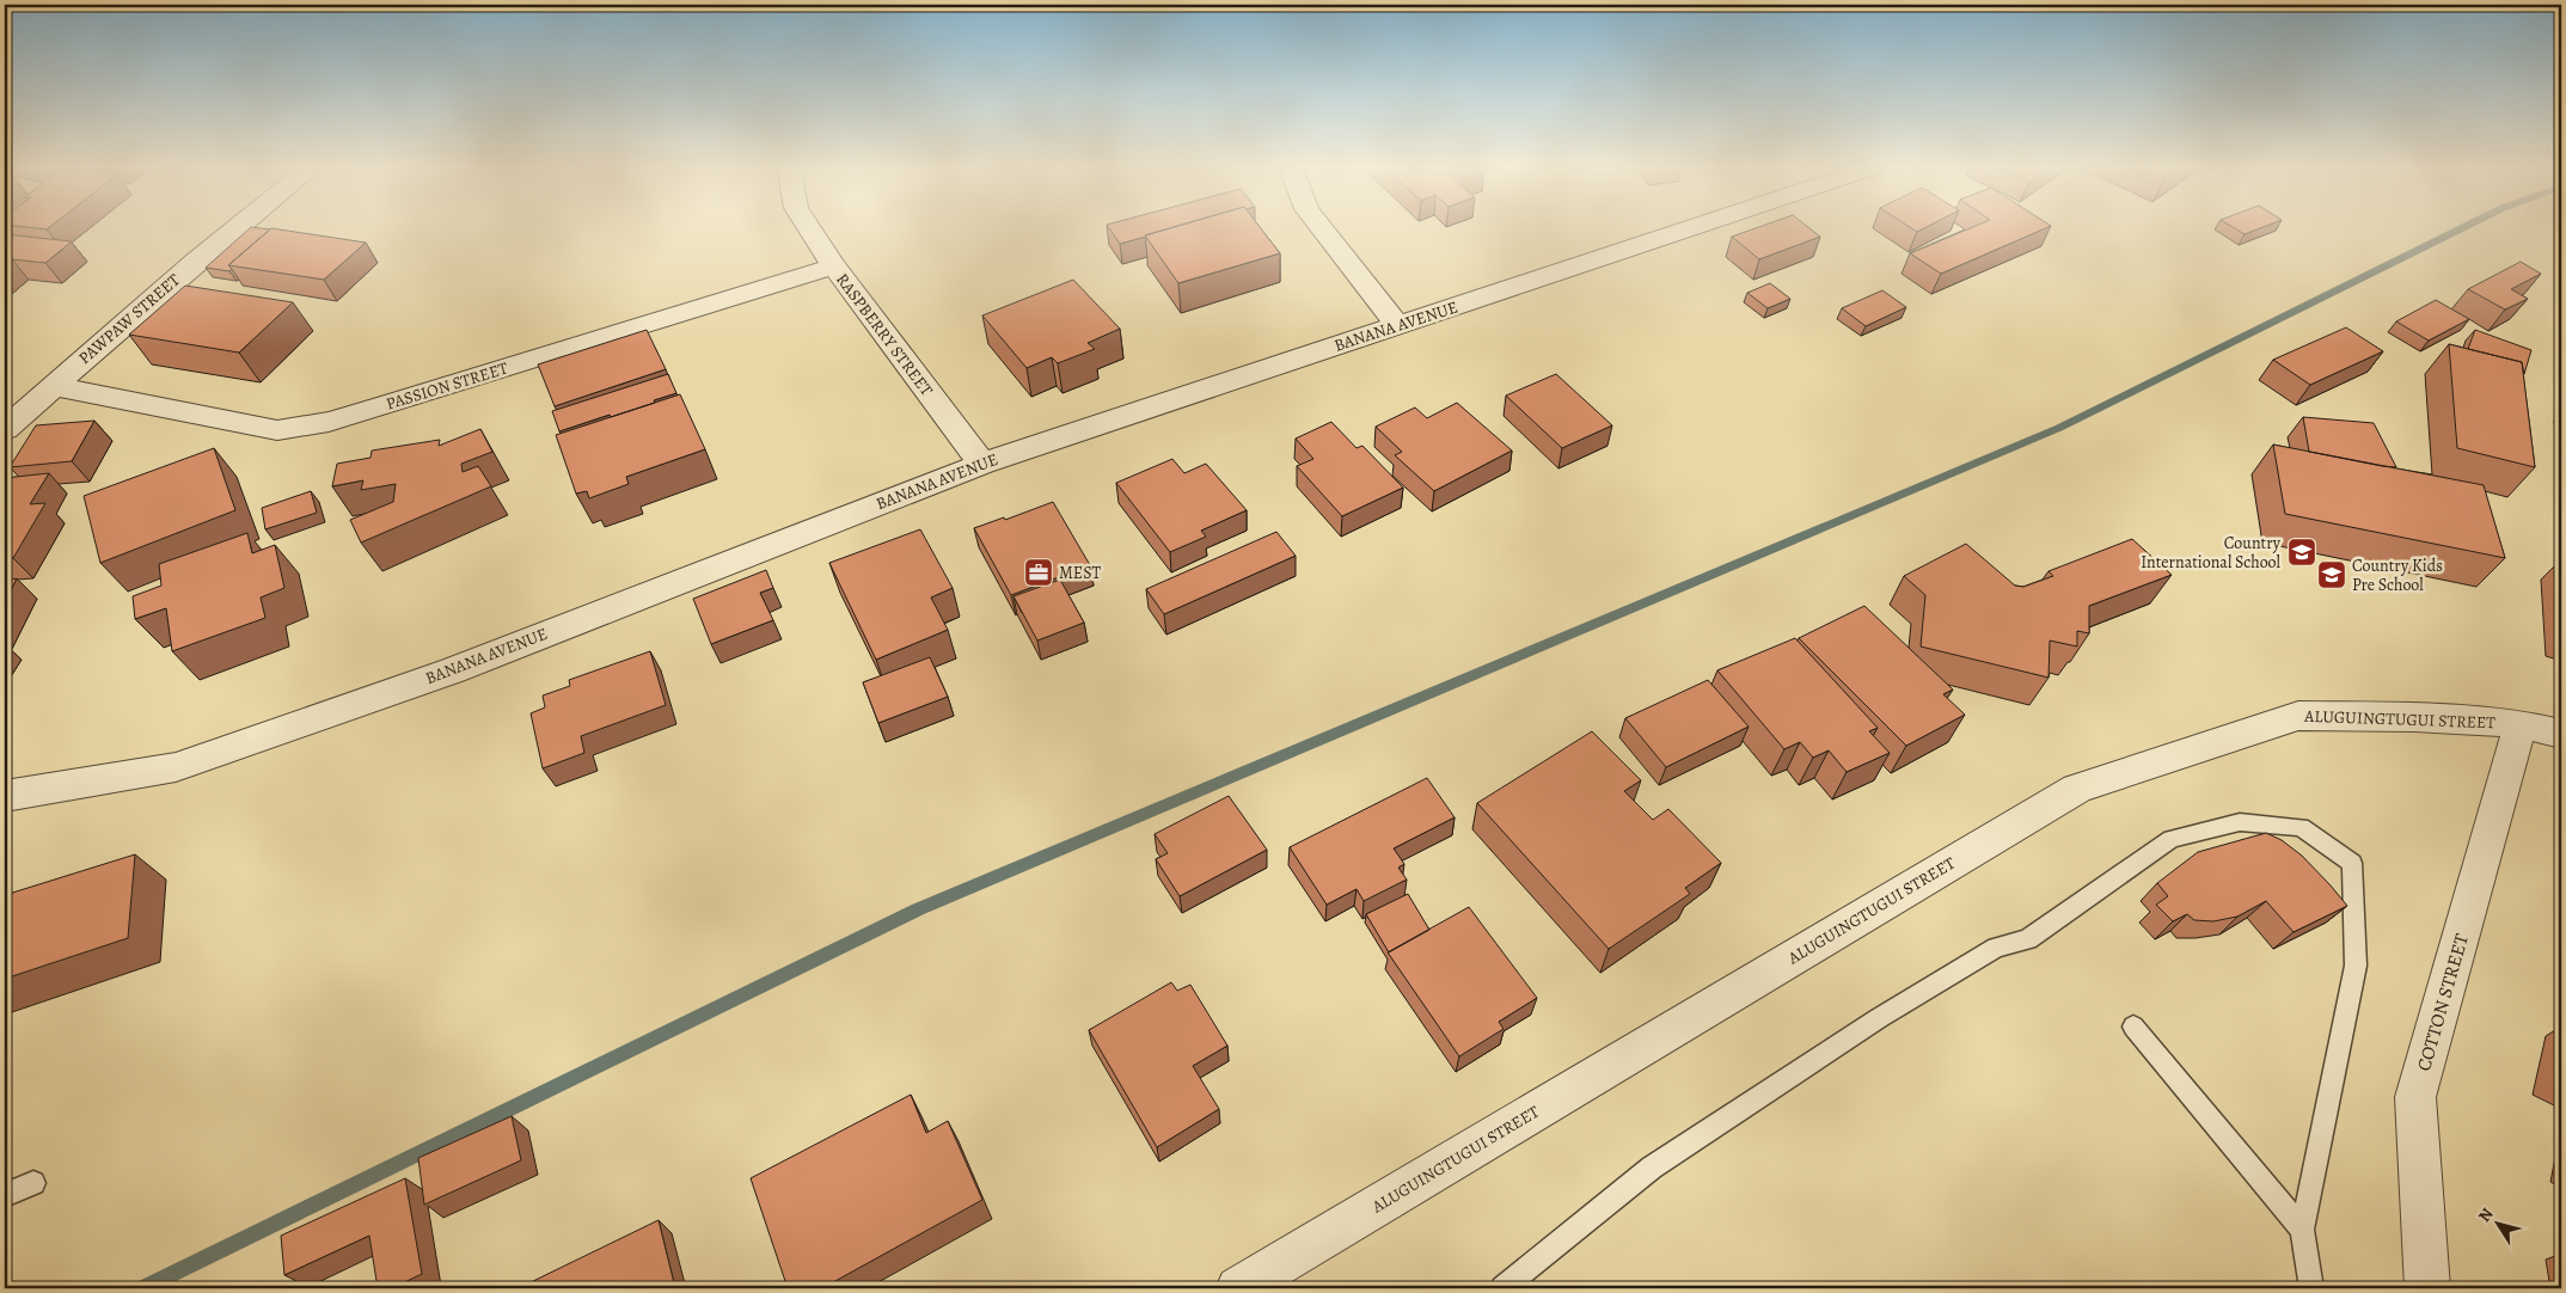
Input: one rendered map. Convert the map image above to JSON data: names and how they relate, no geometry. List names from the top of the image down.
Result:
{
  "streets": {
    "street": [
      "PAWPAW STREET",
      "BANANA AVENUE",
      "RASPBERRY STREET",
      "PASSION STREET",
      "ALUGUINGTUGUI STREET",
      "COTTON STREET"
    ]
  },
  "crossings": [
    ["PAWPAW STREET", "PASSION STREET"],
    ["BANANA AVENUE", "RASPBERRY STREET"],
    ["RASPBERRY STREET", "PASSION STREET"],
    ["ALUGUINGTUGUI STREET", "COTTON STREET"]
  ],
  "places": {
    "school or university": ["Country International School", "Country Kids Pre School"],
    "office": ["MEST"]
  },
  "north": "top left"
}
